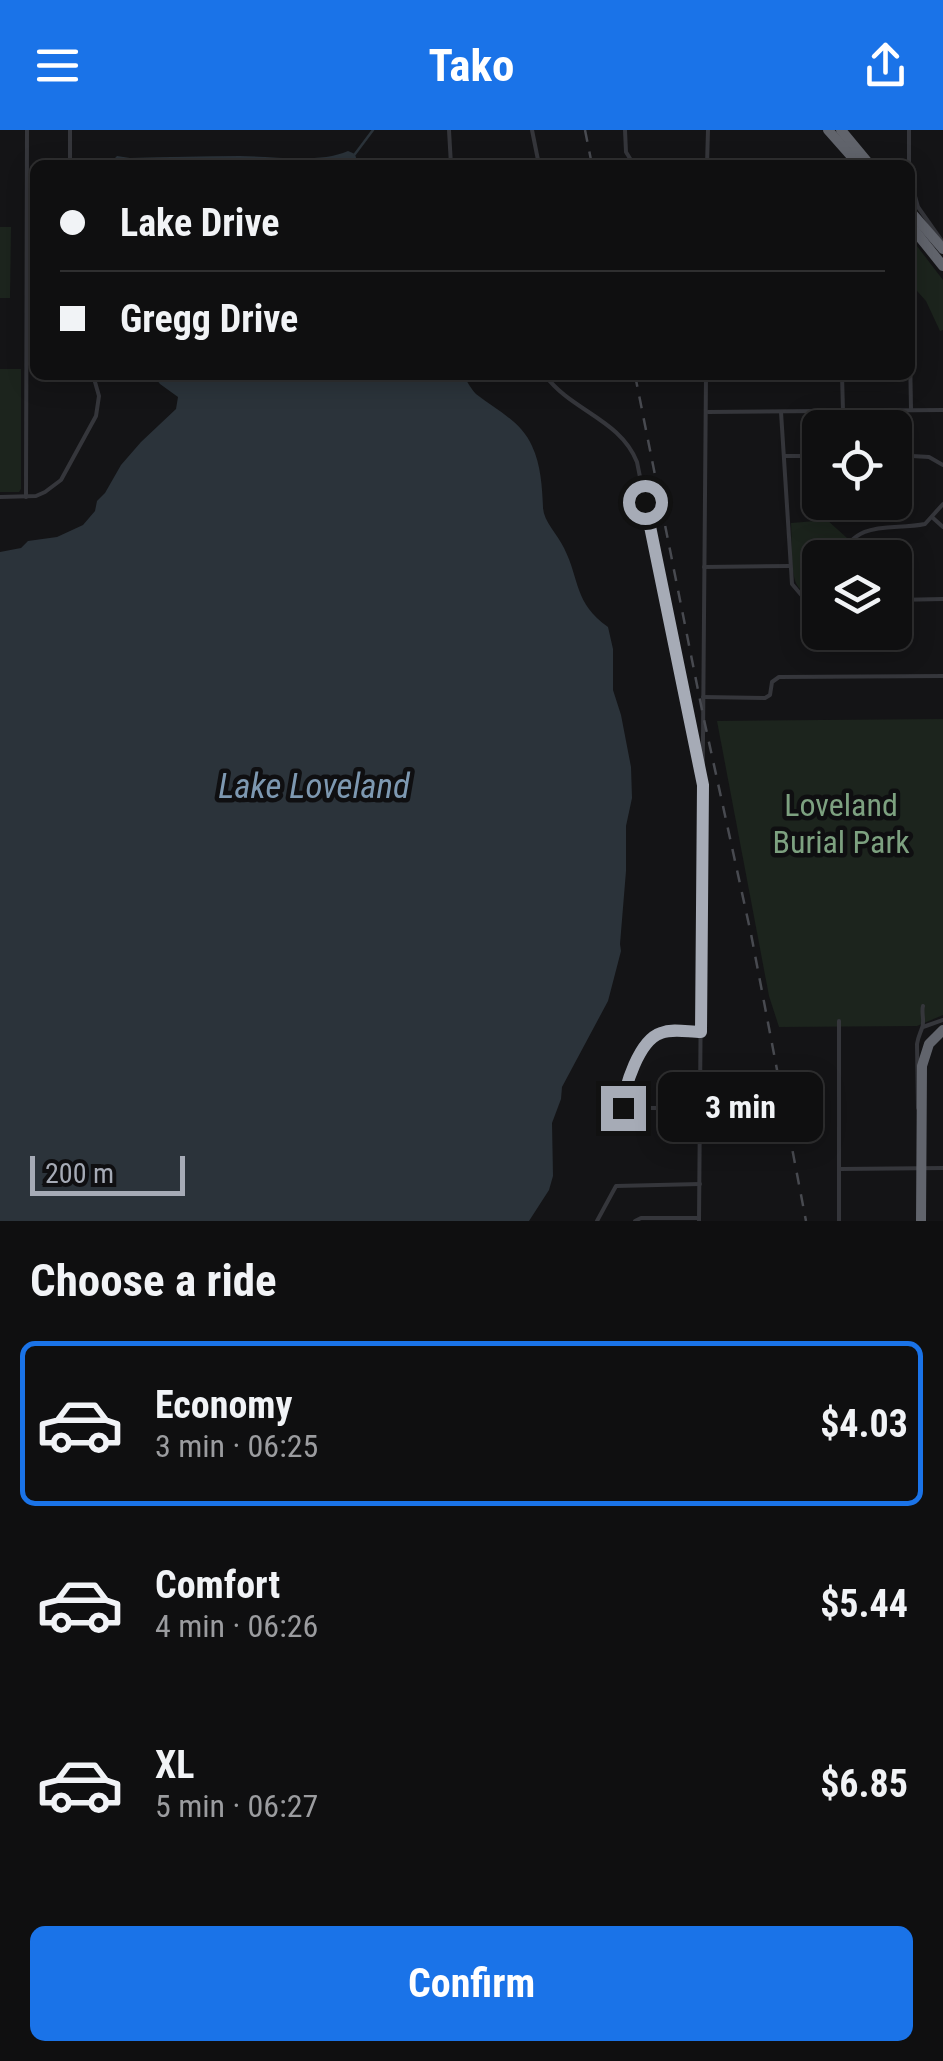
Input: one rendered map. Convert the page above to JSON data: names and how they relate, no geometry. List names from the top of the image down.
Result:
{
  "water": ["Lake Loveland"],
  "parks": ["Loveland Burial Park"],
  "scale_bar": "200 m",
  "page": {
    "header": "Tako",
    "banner": ["Lake Drive", "Gregg Drive"],
    "bubble": "3 min",
    "scale": "200 m",
    "heading": "Choose a ride",
    "list": [
      {
        "name": "Economy",
        "note": "3 min · 06:25",
        "value": "$4.03"
      },
      {
        "name": "Comfort",
        "note": "4 min · 06:26",
        "value": "$5.44"
      },
      {
        "name": "XL",
        "note": "5 min · 06:27",
        "value": "$6.85"
      }
    ],
    "buttons": "Confirm"
  }
}
